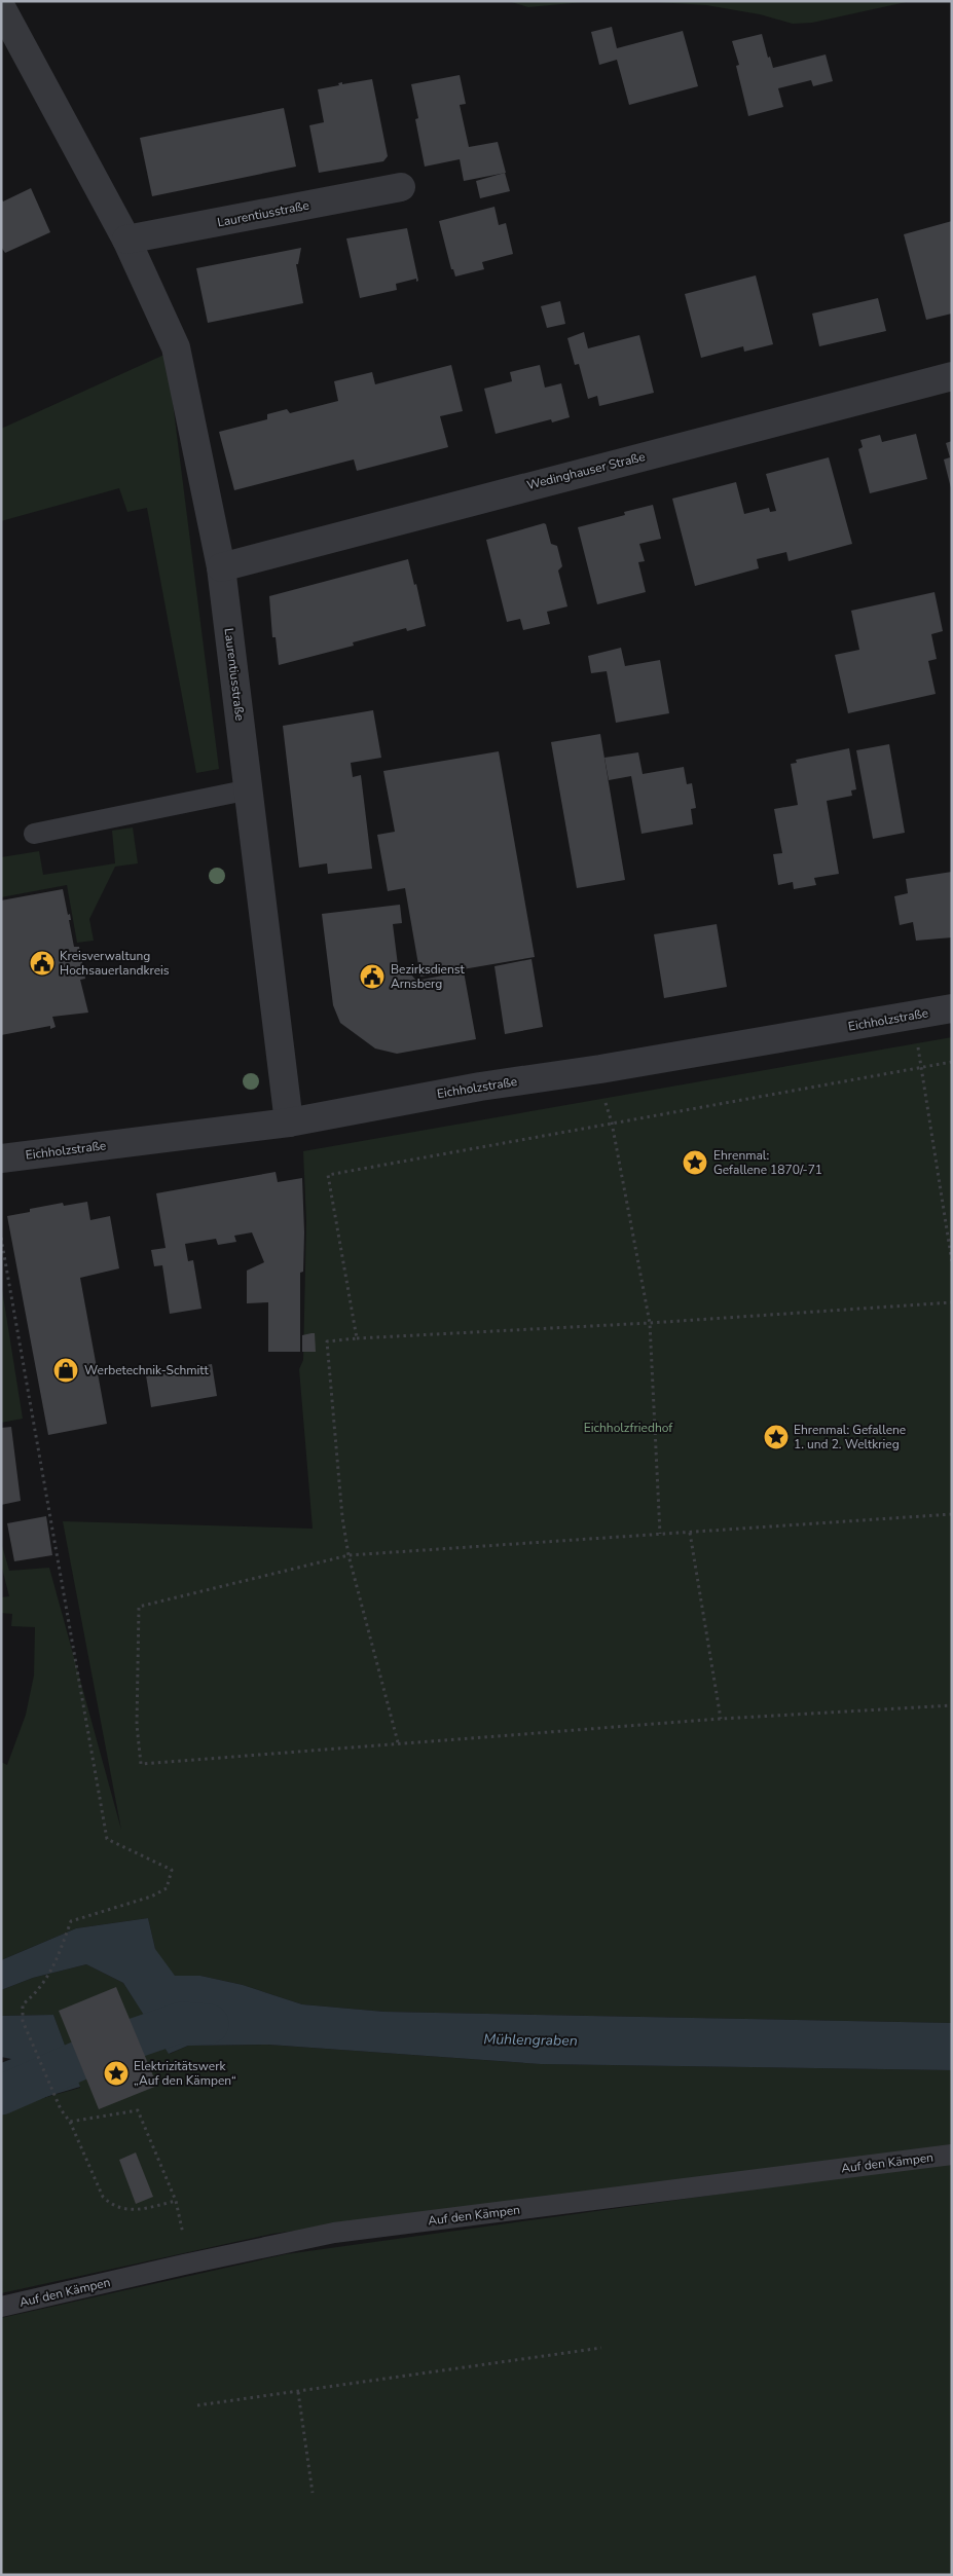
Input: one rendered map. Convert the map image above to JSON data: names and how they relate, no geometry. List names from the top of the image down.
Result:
{
  "streets": {
    "street": ["Laurentiusstraße", "Wedinghauser Straße", "Eichholzstraße"],
    "lane": ["Auf den Kämpen"]
  },
  "crossings": [
    ["Laurentiusstraße", "Wedinghauser Straße"],
    ["Laurentiusstraße", "Eichholzstraße"]
  ],
  "water": ["Mühlengraben"],
  "parks": ["Eichholzfriedhof"],
  "places": {
    "public building": ["Kreisverwaltung Hochsauerlandkreis", "Bezirksdienst Arnsberg"],
    "place": ["Ehrenmal: Gefallene 1870/-71", "Ehrenmal: Gefallene 1. und 2. Weltkrieg", "Elektrizitätswerk „Auf den Kämpen“"],
    "shop": ["Werbetechnik-Schmitt"]
  }
}
